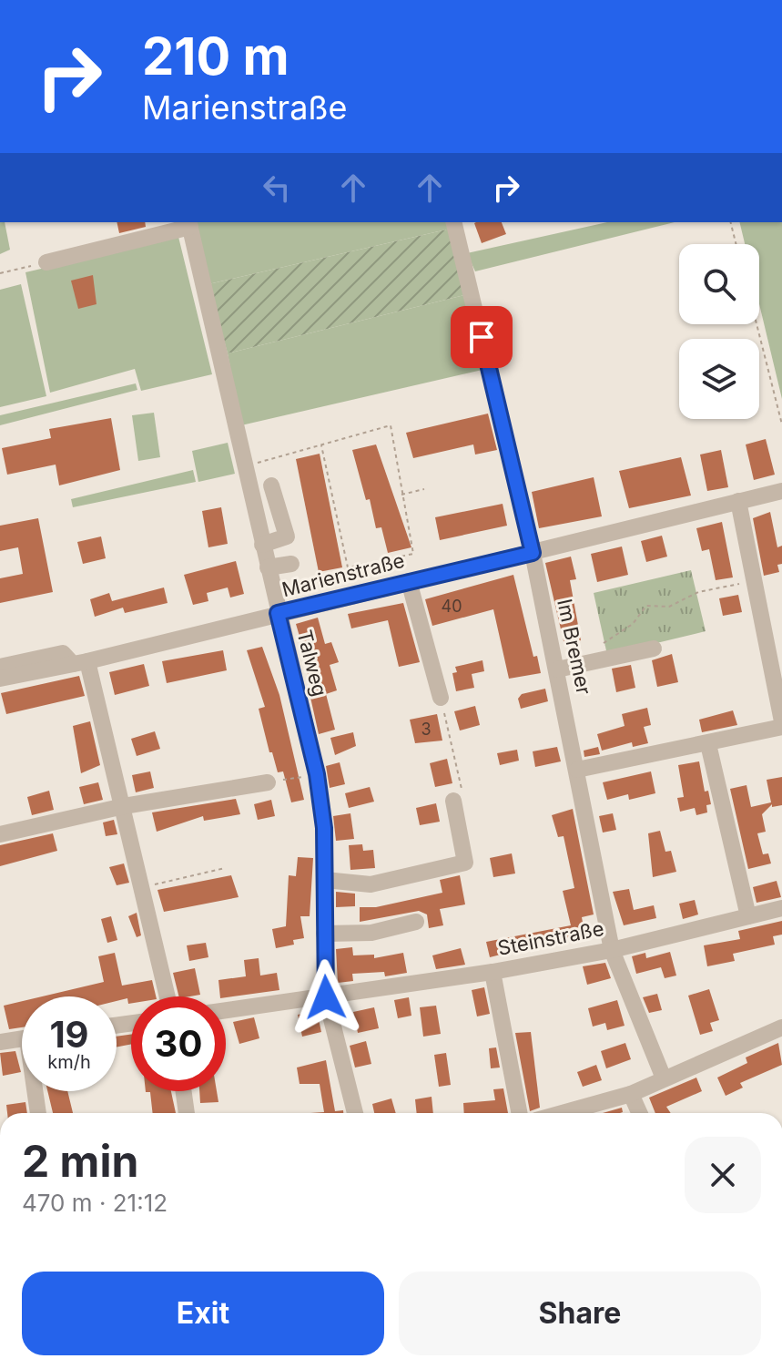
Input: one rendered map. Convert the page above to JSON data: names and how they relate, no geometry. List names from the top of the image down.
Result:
{
  "streets": {
    "street": [
      "Marienstraße",
      "Im Bremer",
      "Talweg",
      "Steinstraße"
    ]
  },
  "crossings": [
    ["Marienstraße", "Im Bremer"],
    ["Marienstraße", "Talweg"],
    ["Im Bremer", "Steinstraße"],
    ["Talweg", "Steinstraße"]
  ],
  "house_numbers": ["40", "3"],
  "page": {
    "turn": ["210 m", "Marienstraße"],
    "speed": "19 km/h",
    "limit": "30",
    "heading": ["2 min", "470 m · 21:12"],
    "buttons": ["Exit", "Share"]
  }
}
